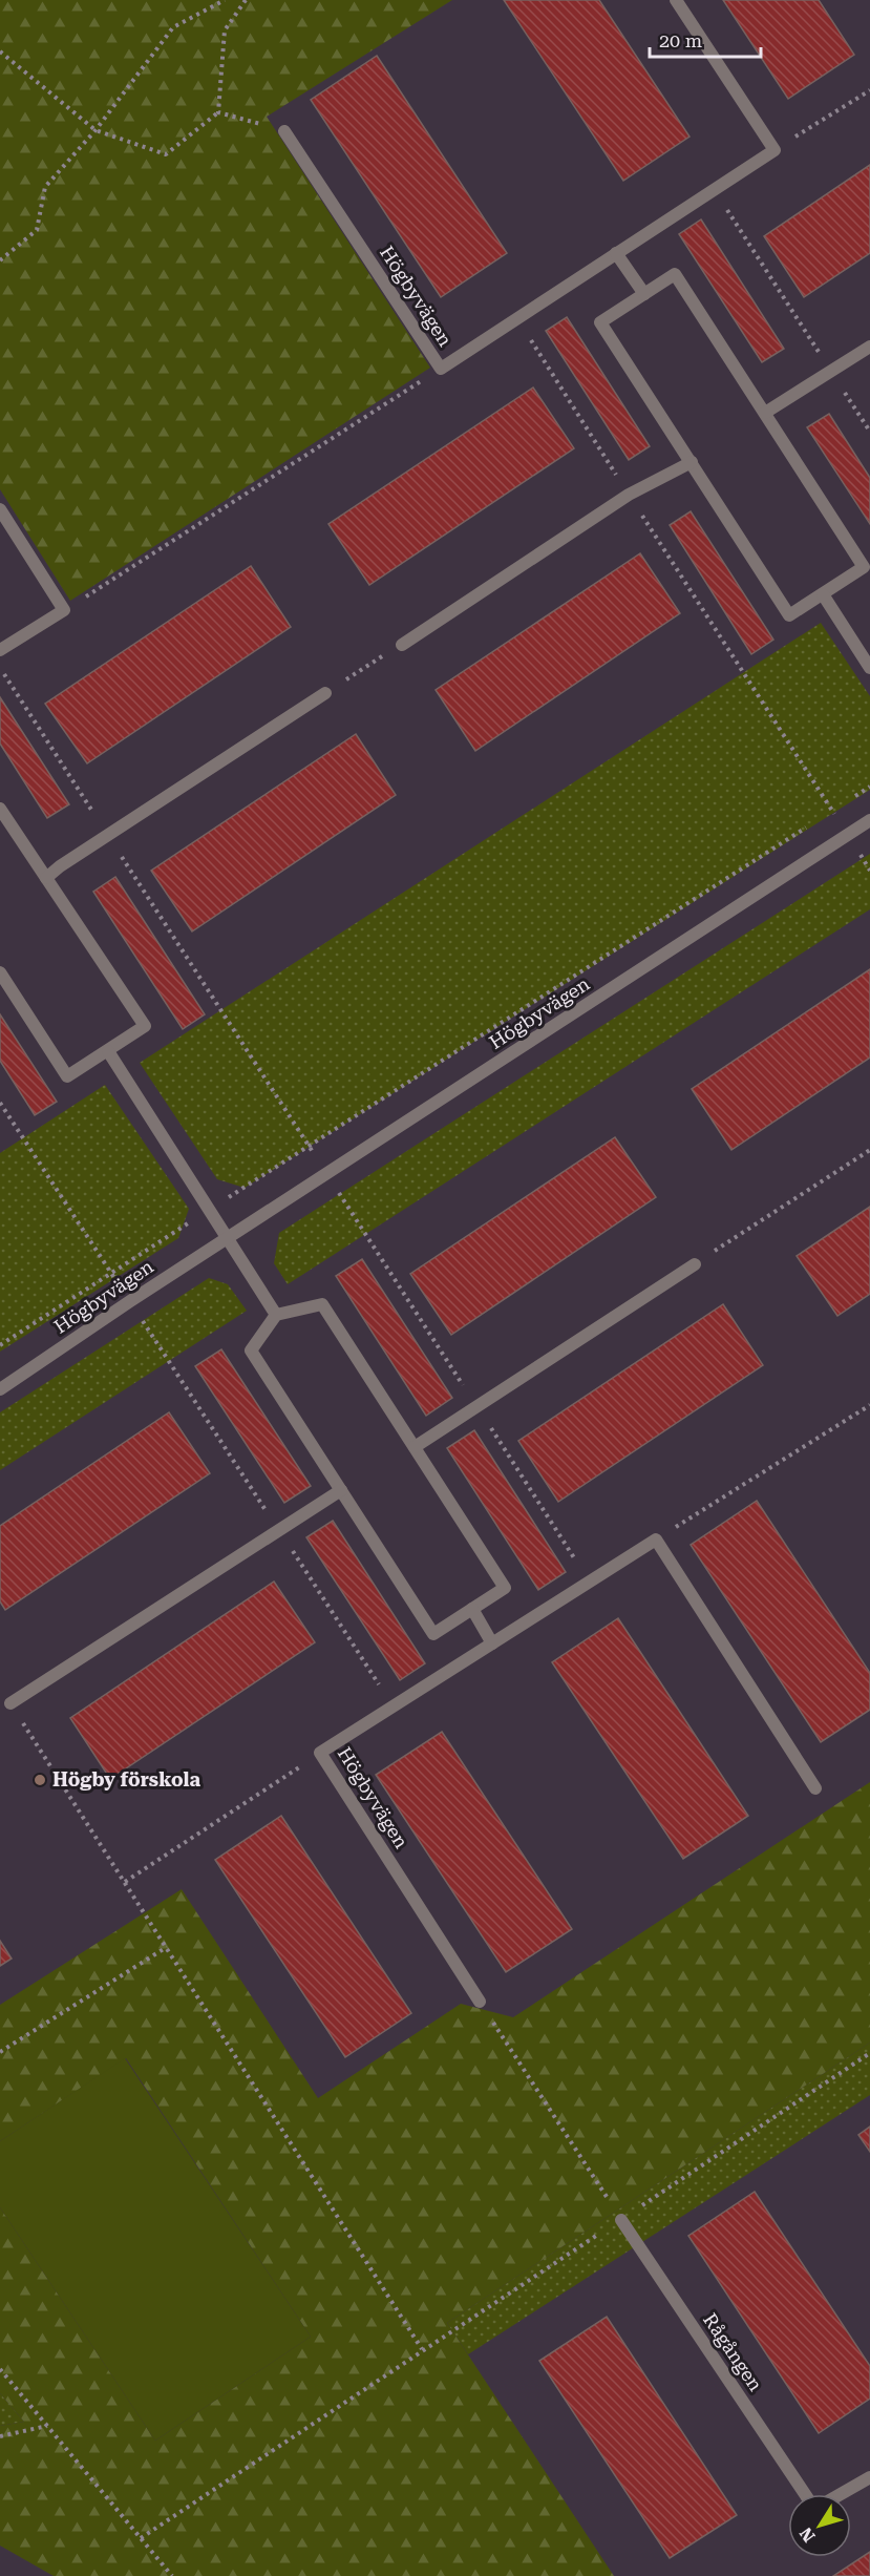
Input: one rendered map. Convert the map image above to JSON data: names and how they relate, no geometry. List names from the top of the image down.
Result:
{
  "streets": {
    "street": ["Högbyvägen", "Rågången"]
  },
  "places": ["Högby förskola"],
  "scale_bar": "20 m",
  "north": "bottom left"
}
